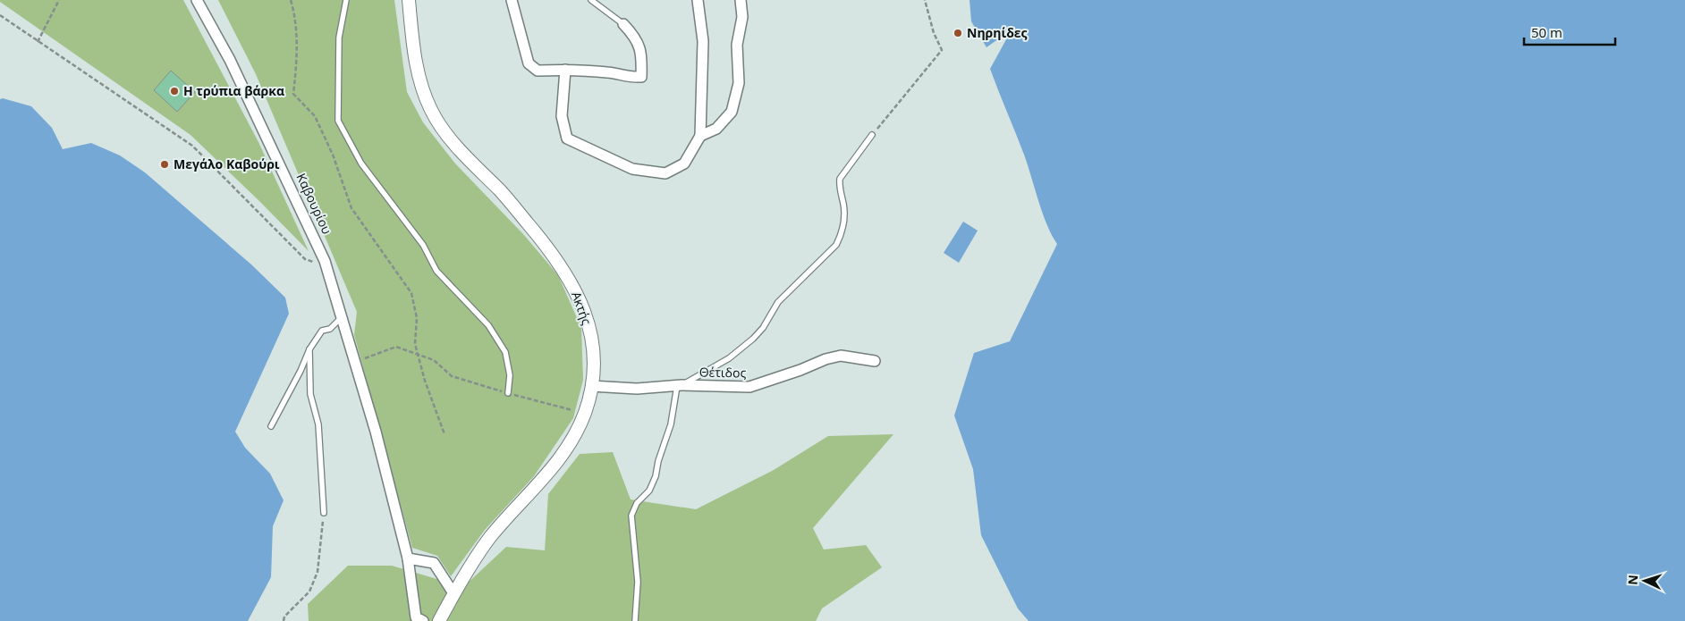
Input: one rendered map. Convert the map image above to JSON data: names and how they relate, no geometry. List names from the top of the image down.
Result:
{
  "streets": {
    "street": ["Καβουρίου", "Ακτής", "Θέτιδος"]
  },
  "crossings": [
    ["Ακτής", "Θέτιδος"]
  ],
  "places": ["Νηρηίδες", "Η τρύπια βάρκα", "Μεγάλο Καβούρι"],
  "scale_bar": "50 m",
  "north": "left"
}
